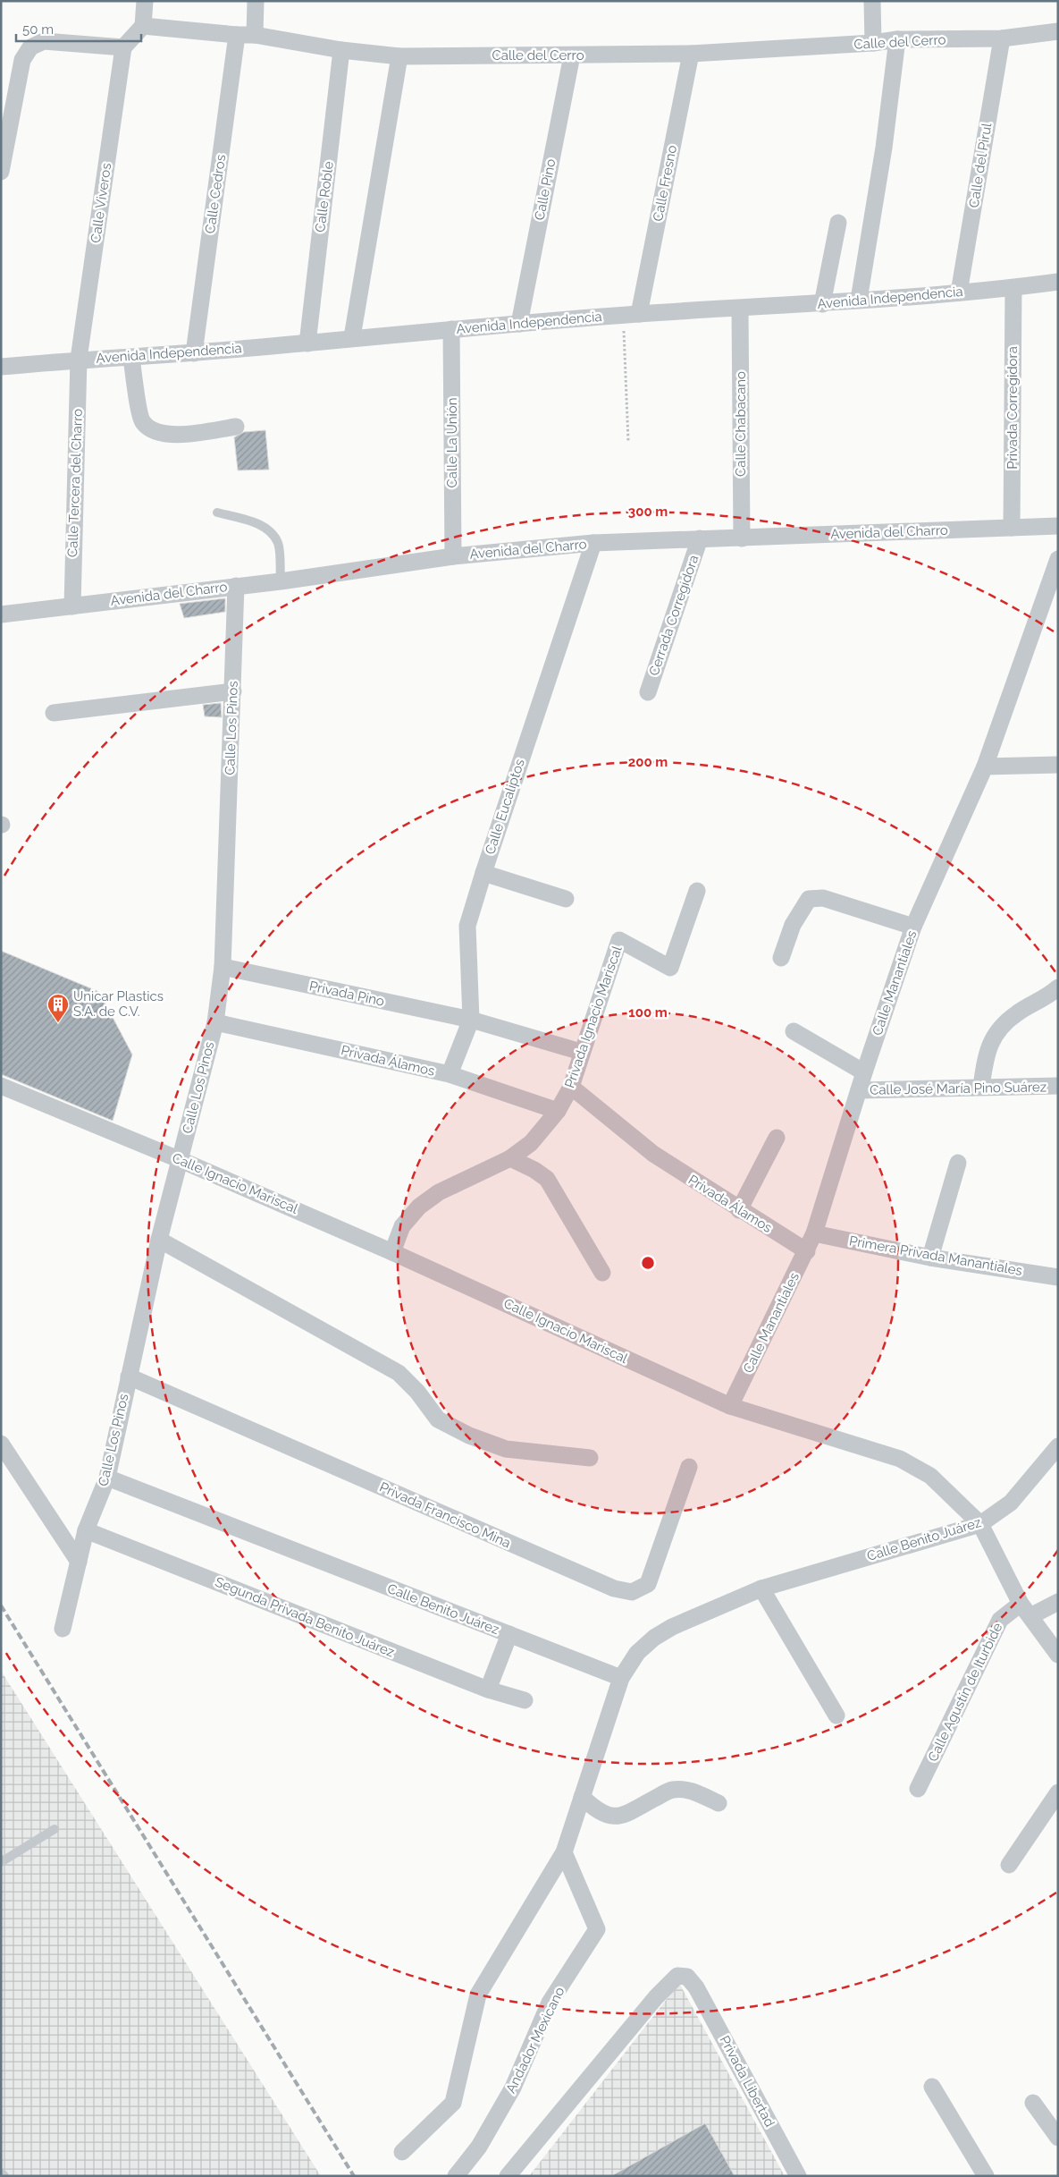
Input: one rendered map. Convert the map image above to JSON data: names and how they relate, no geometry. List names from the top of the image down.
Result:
{
  "streets": {
    "street": [
      "Calle del Cerro",
      "Calle del Pirul",
      "Calle Fresno",
      "Calle Pino",
      "Calle Cedros",
      "Calle Roble",
      "Calle Viveros",
      "Avenida Independencia",
      "Privada Corregidora",
      "Calle Chabacano",
      "Calle La Unión",
      "Calle Tercera del Charro",
      "Avenida del Charro",
      "Cerrada Corregidora",
      "Calle Los Pinos",
      "Calle Eucaliptos",
      "Calle Manantiales",
      "Privada Pino",
      "Privada Ignacio Mariscal",
      "Privada Álamos",
      "Calle José María Pino Suárez",
      "Calle Ignacio Mariscal",
      "Primera Privada Manantiales",
      "Privada Francisco Mina",
      "Calle Benito Juárez",
      "Segunda Privada Benito Juárez",
      "Calle Agustín de Iturbide",
      "Andador Mexicano",
      "Privada Libertad"
    ]
  },
  "crossings": [
    ["Calle del Cerro", "Calle del Pirul"],
    ["Calle del Cerro", "Calle Fresno"],
    ["Calle del Cerro", "Calle Pino"],
    ["Calle del Cerro", "Calle Cedros"],
    ["Calle del Cerro", "Calle Roble"],
    ["Calle del Pirul", "Avenida Independencia"],
    ["Calle Fresno", "Avenida Independencia"],
    ["Calle Pino", "Avenida Independencia"],
    ["Calle Cedros", "Avenida Independencia"],
    ["Calle Roble", "Avenida Independencia"],
    ["Calle Viveros", "Avenida Independencia"],
    ["Calle Viveros", "Calle Tercera del Charro"],
    ["Avenida Independencia", "Privada Corregidora"],
    ["Avenida Independencia", "Calle Chabacano"],
    ["Avenida Independencia", "Calle La Unión"],
    ["Avenida Independencia", "Calle Tercera del Charro"],
    ["Privada Corregidora", "Avenida del Charro"],
    ["Calle Chabacano", "Avenida del Charro"],
    ["Calle La Unión", "Avenida del Charro"],
    ["Calle Tercera del Charro", "Avenida del Charro"],
    ["Avenida del Charro", "Cerrada Corregidora"],
    ["Avenida del Charro", "Calle Los Pinos"],
    ["Avenida del Charro", "Calle Eucaliptos"],
    ["Calle Los Pinos", "Privada Pino"],
    ["Calle Los Pinos", "Privada Álamos"],
    ["Calle Los Pinos", "Calle Ignacio Mariscal"],
    ["Calle Los Pinos", "Privada Francisco Mina"],
    ["Calle Los Pinos", "Calle Benito Juárez"],
    ["Calle Los Pinos", "Segunda Privada Benito Juárez"],
    ["Calle Eucaliptos", "Privada Pino"],
    ["Calle Eucaliptos", "Privada Álamos"],
    ["Calle Manantiales", "Privada Álamos"],
    ["Calle Manantiales", "Calle José María Pino Suárez"],
    ["Calle Manantiales", "Calle Ignacio Mariscal"],
    ["Calle Manantiales", "Primera Privada Manantiales"],
    ["Privada Pino", "Privada Ignacio Mariscal"],
    ["Privada Ignacio Mariscal", "Privada Álamos"],
    ["Privada Ignacio Mariscal", "Calle Ignacio Mariscal"],
    ["Calle Ignacio Mariscal", "Calle Benito Juárez"],
    ["Calle Ignacio Mariscal", "Calle Agustín de Iturbide"]
  ],
  "places": {
    "building": ["Unicar Plastics S.A. de C.V."]
  },
  "scale_bar": "50 m",
  "rings": ["300 m", "200 m", "100 m"]
}
